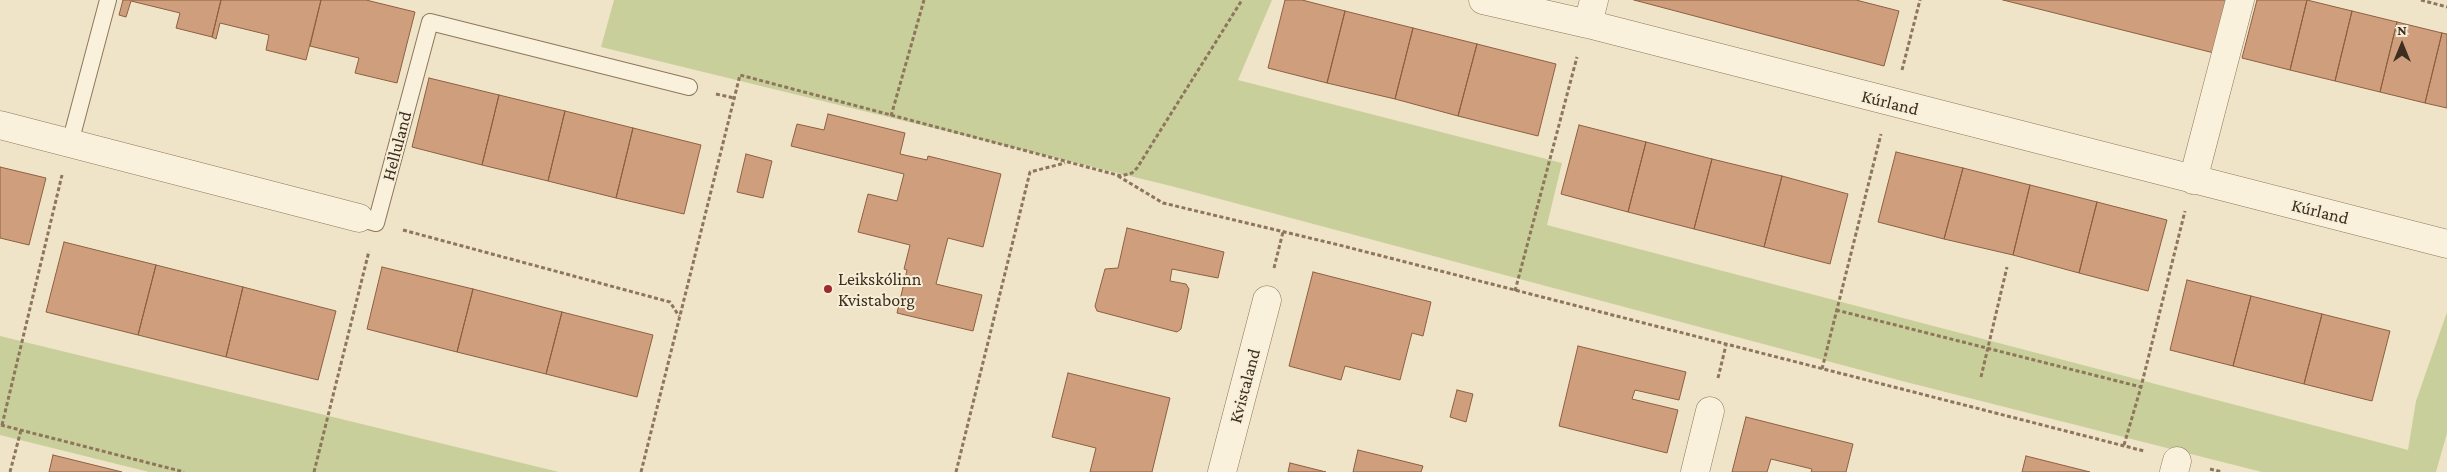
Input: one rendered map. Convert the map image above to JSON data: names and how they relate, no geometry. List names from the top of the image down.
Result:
{
  "streets": {
    "street": ["Kúrland", "Kvistaland"],
    "lane": ["Helluland"]
  },
  "places": ["Leikskólinn Kvistaborg"],
  "north": "top"
}
